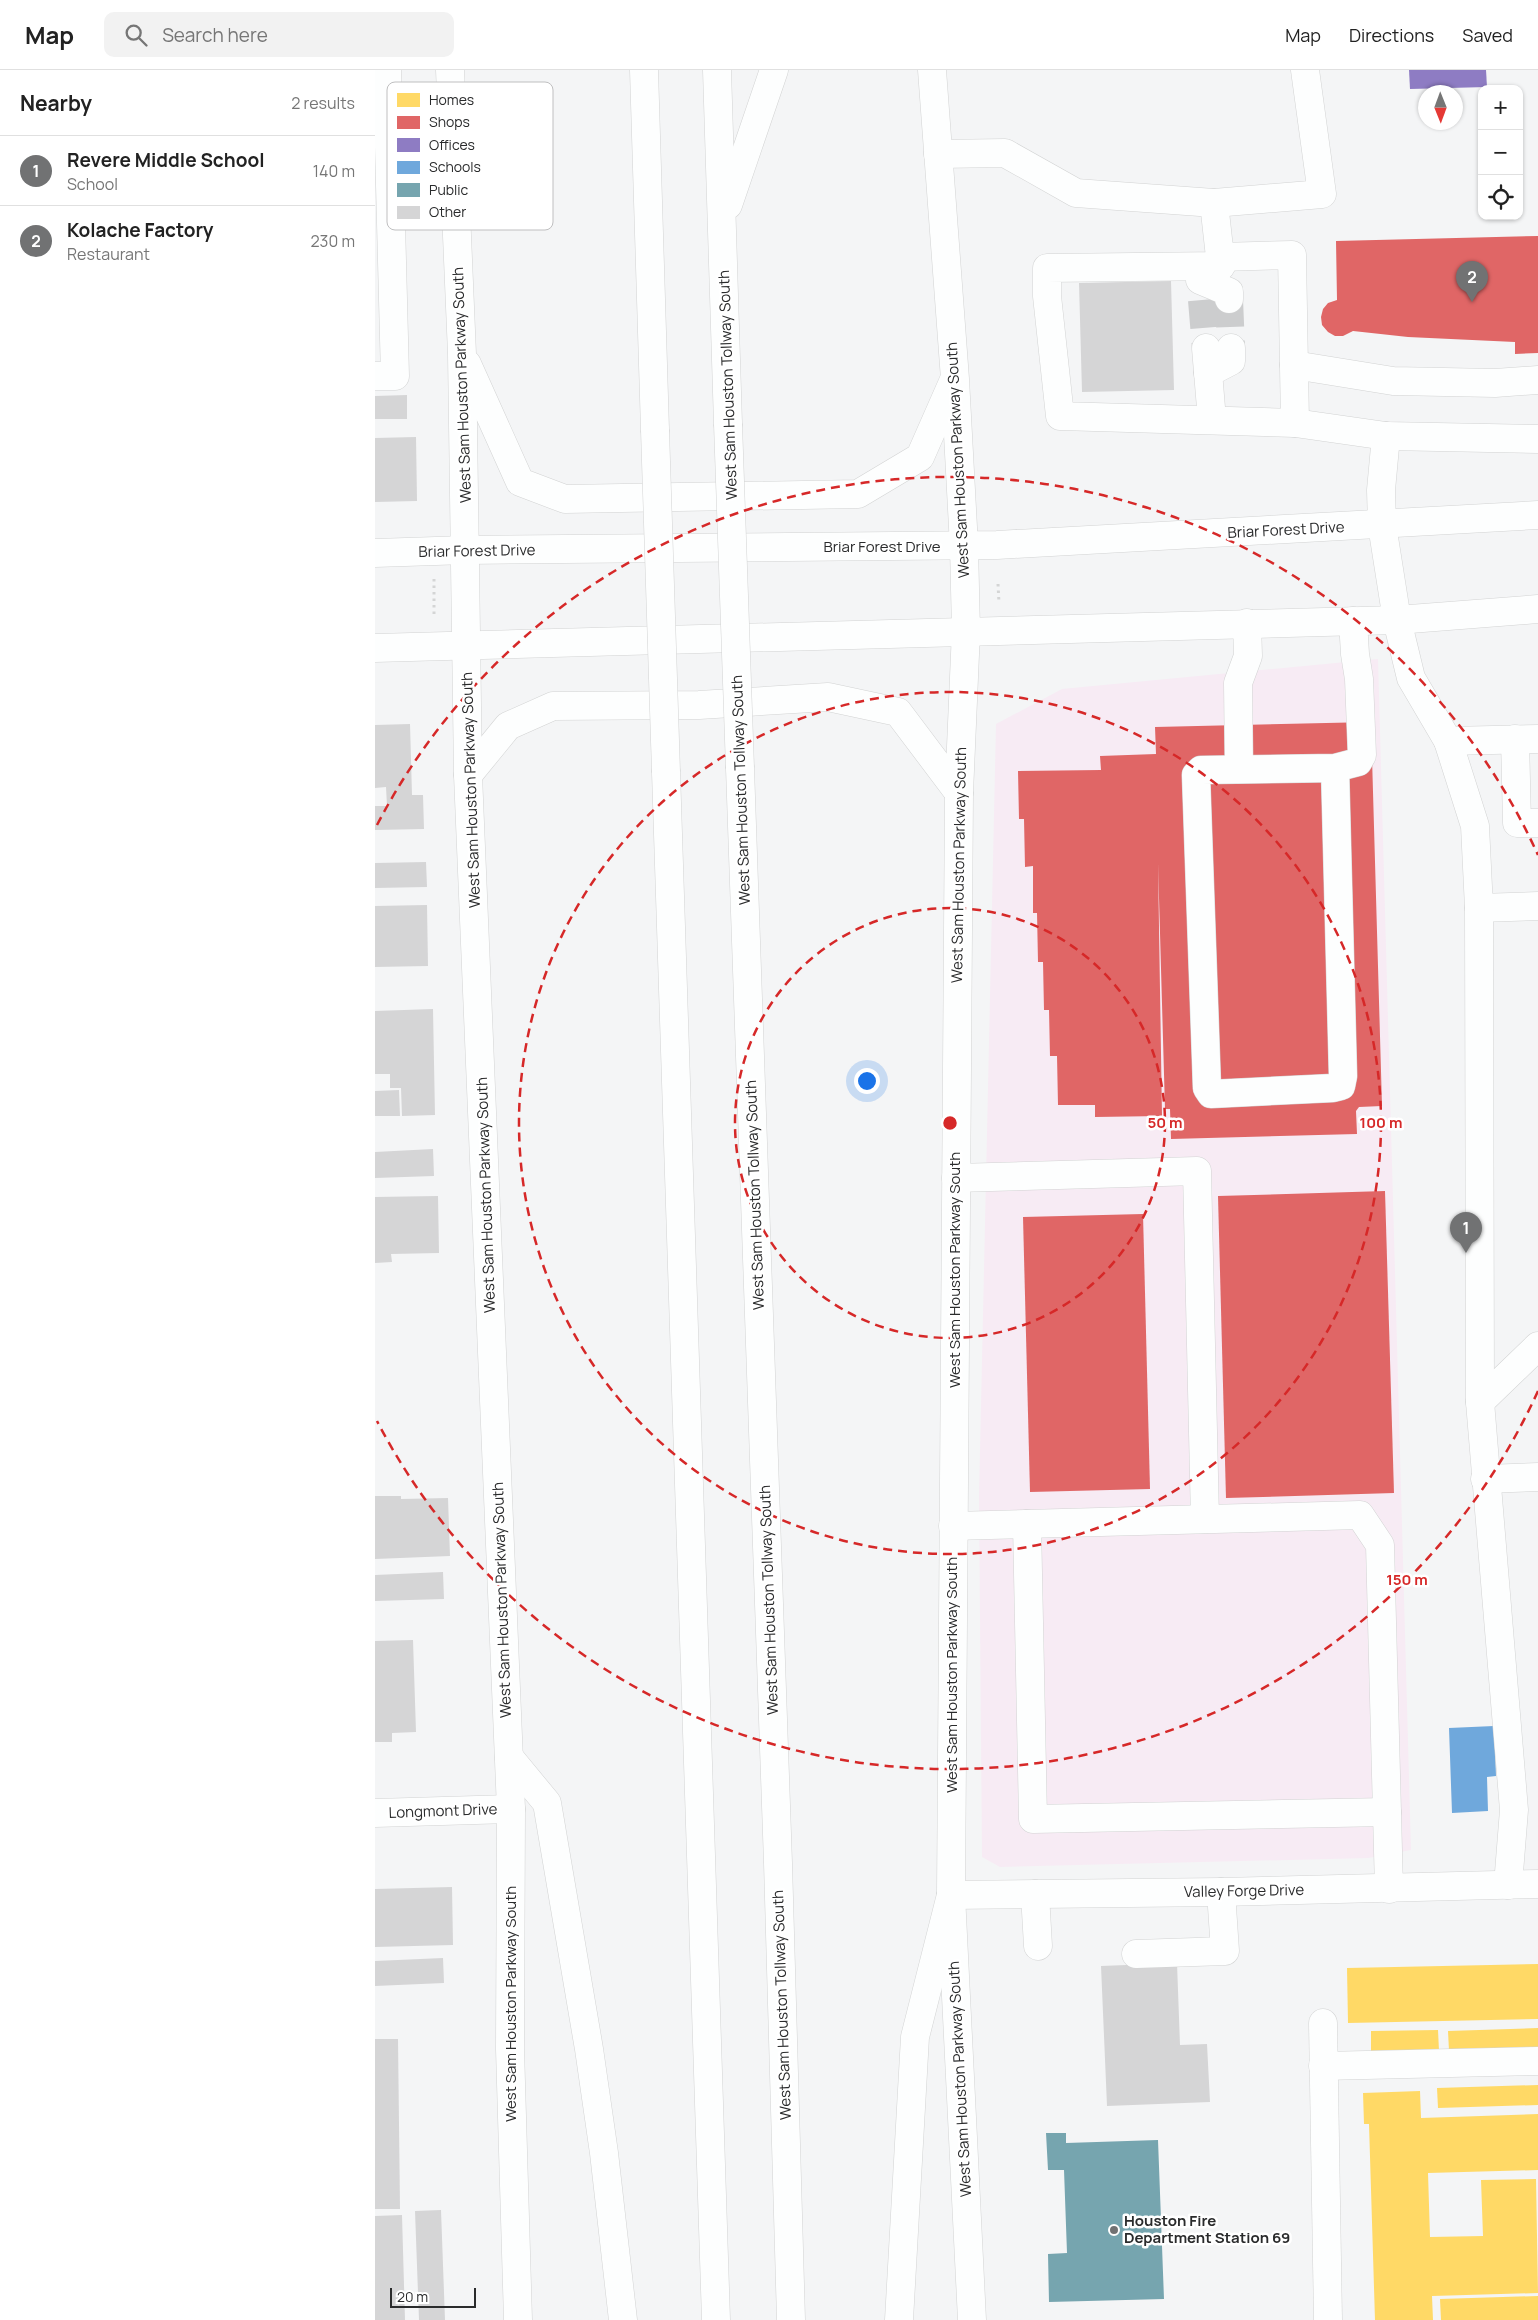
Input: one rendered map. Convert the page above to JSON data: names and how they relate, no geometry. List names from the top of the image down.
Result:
{
  "streets": {
    "main road": [
      "West Sam Houston Parkway South",
      "West Sam Houston Tollway South",
      "Briar Forest Drive",
      "Longmont Drive",
      "Valley Forge Drive"
    ]
  },
  "crossings": [
    ["West Sam Houston Parkway South", "Briar Forest Drive"],
    ["West Sam Houston Parkway South", "Longmont Drive"],
    ["West Sam Houston Parkway South", "Valley Forge Drive"]
  ],
  "places": ["Houston Fire Department Station 69"],
  "legend": [
    "Homes",
    "Shops",
    "Offices",
    "Schools",
    "Public",
    "Other"
  ],
  "scale_bar": "20 m",
  "north": "bottom",
  "page": {
    "header": "Map",
    "search": "Search here",
    "nav": ["Map", "Directions", "Saved"],
    "heading": ["Nearby", "2 results"],
    "map_buttons": ["+", "−"],
    "list": [
      {
        "mark": "1",
        "name": "Revere Middle School",
        "note": "School",
        "value": "140 m"
      },
      {
        "mark": "2",
        "name": "Kolache Factory",
        "note": "Restaurant",
        "value": "230 m"
      }
    ],
    "pins": ["2", "1"],
    "scale": "20 m"
  },
  "rings": ["50 m", "100 m", "150 m"]
}
